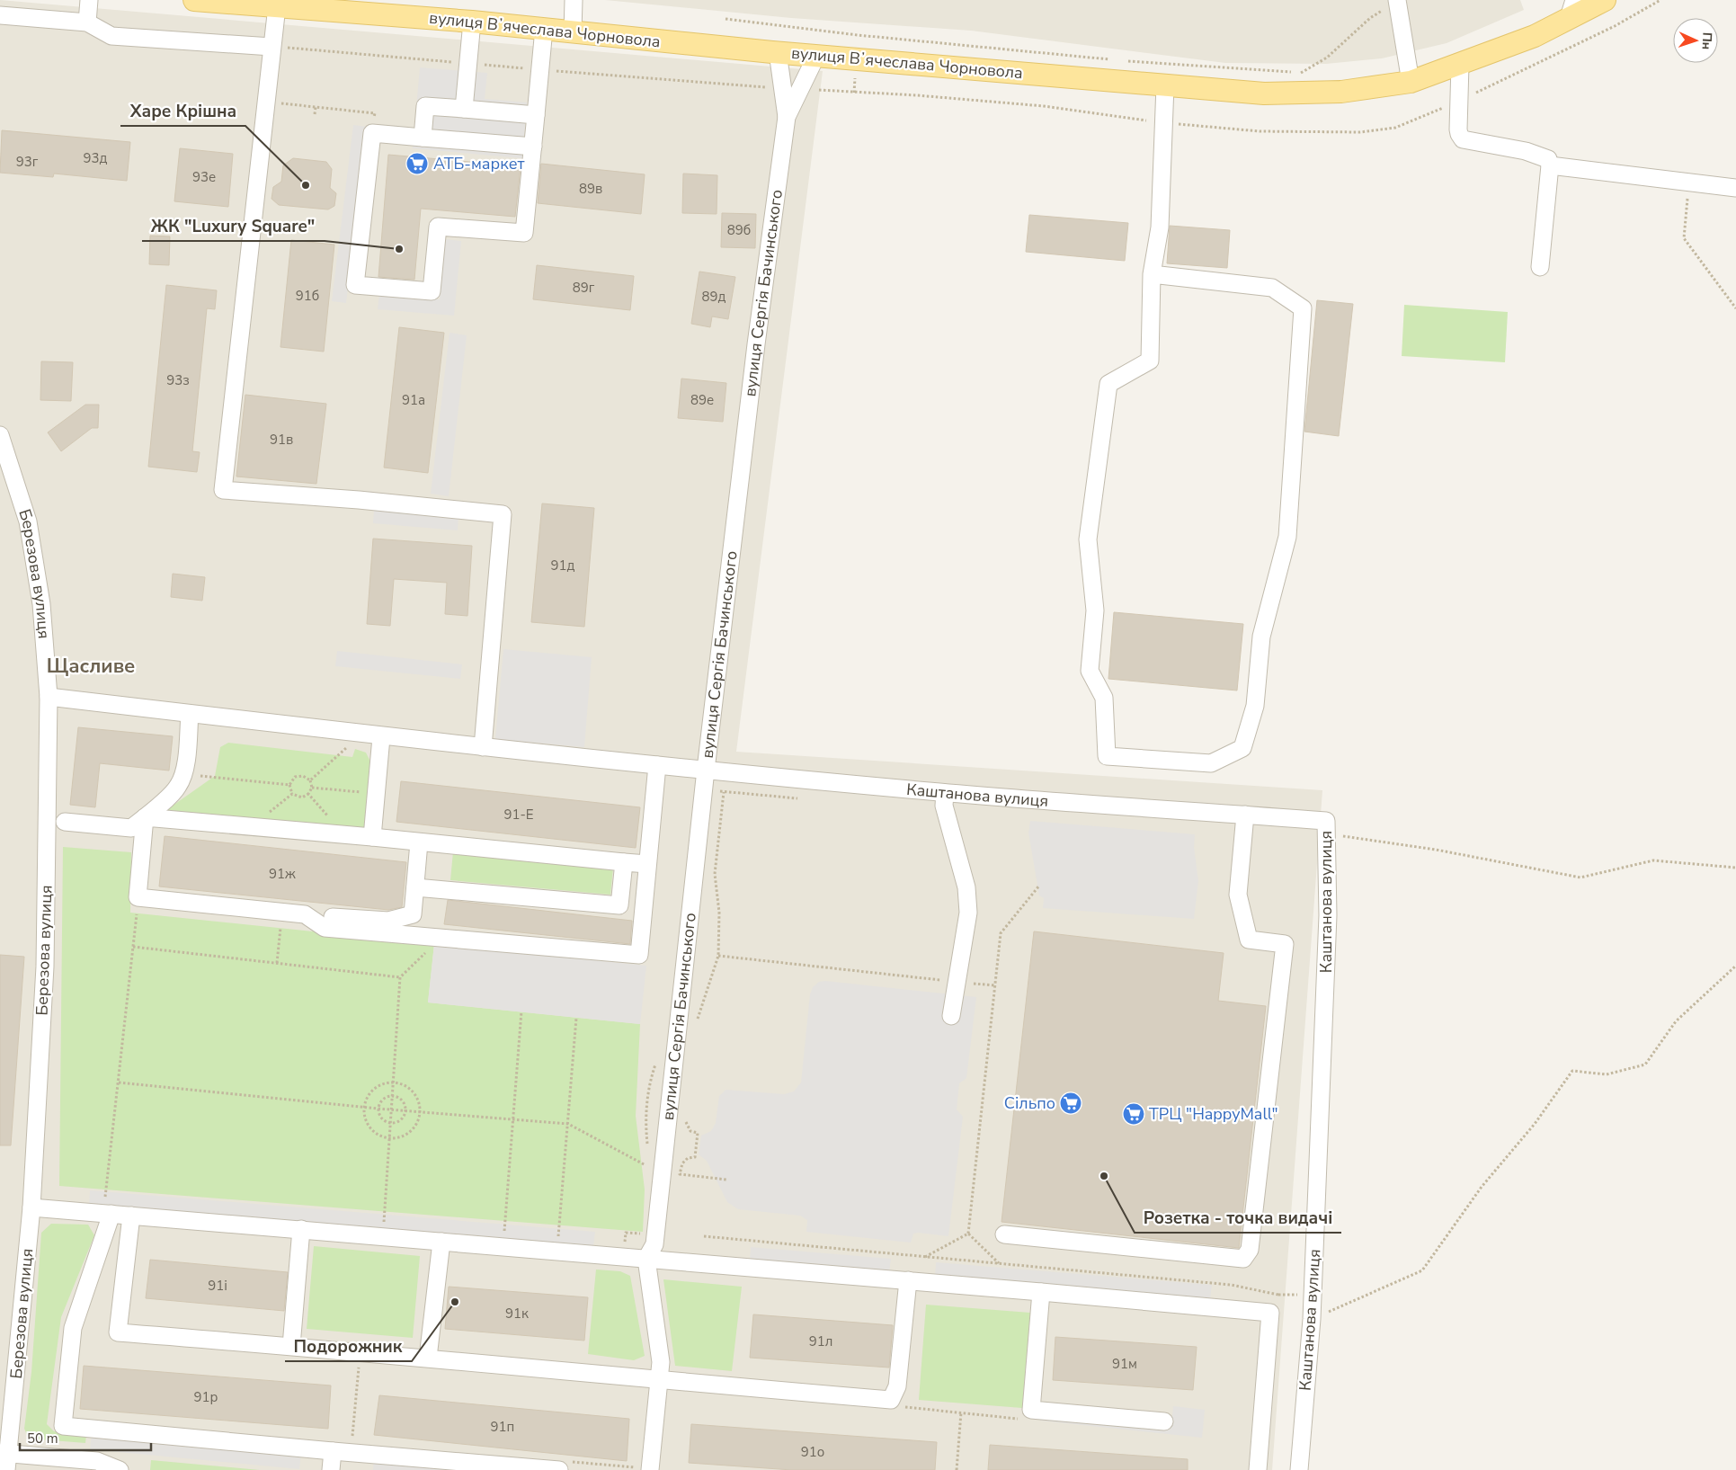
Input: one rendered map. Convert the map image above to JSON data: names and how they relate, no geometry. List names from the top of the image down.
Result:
{
  "streets": {
    "main road": ["вулиця Вʼячеслава Чорновола"],
    "street": ["вулиця Сергія Бачинського", "Березова вулиця", "Каштанова вулиця"]
  },
  "crossings": [
    ["вулиця Вʼячеслава Чорновола", "вулиця Сергія Бачинського"],
    ["вулиця Сергія Бачинського", "Каштанова вулиця"],
    ["Березова вулиця", "Каштанова вулиця"]
  ],
  "districts": ["Щасливе"],
  "places": {
    "supermarket": ["АТБ-маркет", "Сільпо", "ТРЦ \"HappyMall\""],
    "other": [
      "Харе Крішна",
      "ЖК \"Luxury Square\"",
      "Розетка - точка видачі",
      "Подорожник"
    ]
  },
  "house_numbers": [
    "93д",
    "93г",
    "93е",
    "89в",
    "89б",
    "89г",
    "91б",
    "89д",
    "93з",
    "91а",
    "89е",
    "91в",
    "91д",
    "91-Е",
    "91ж",
    "91і",
    "91к",
    "91л",
    "91м",
    "91р",
    "91п",
    "91о"
  ],
  "scale_bar": "50 m",
  "north": "right"
}
